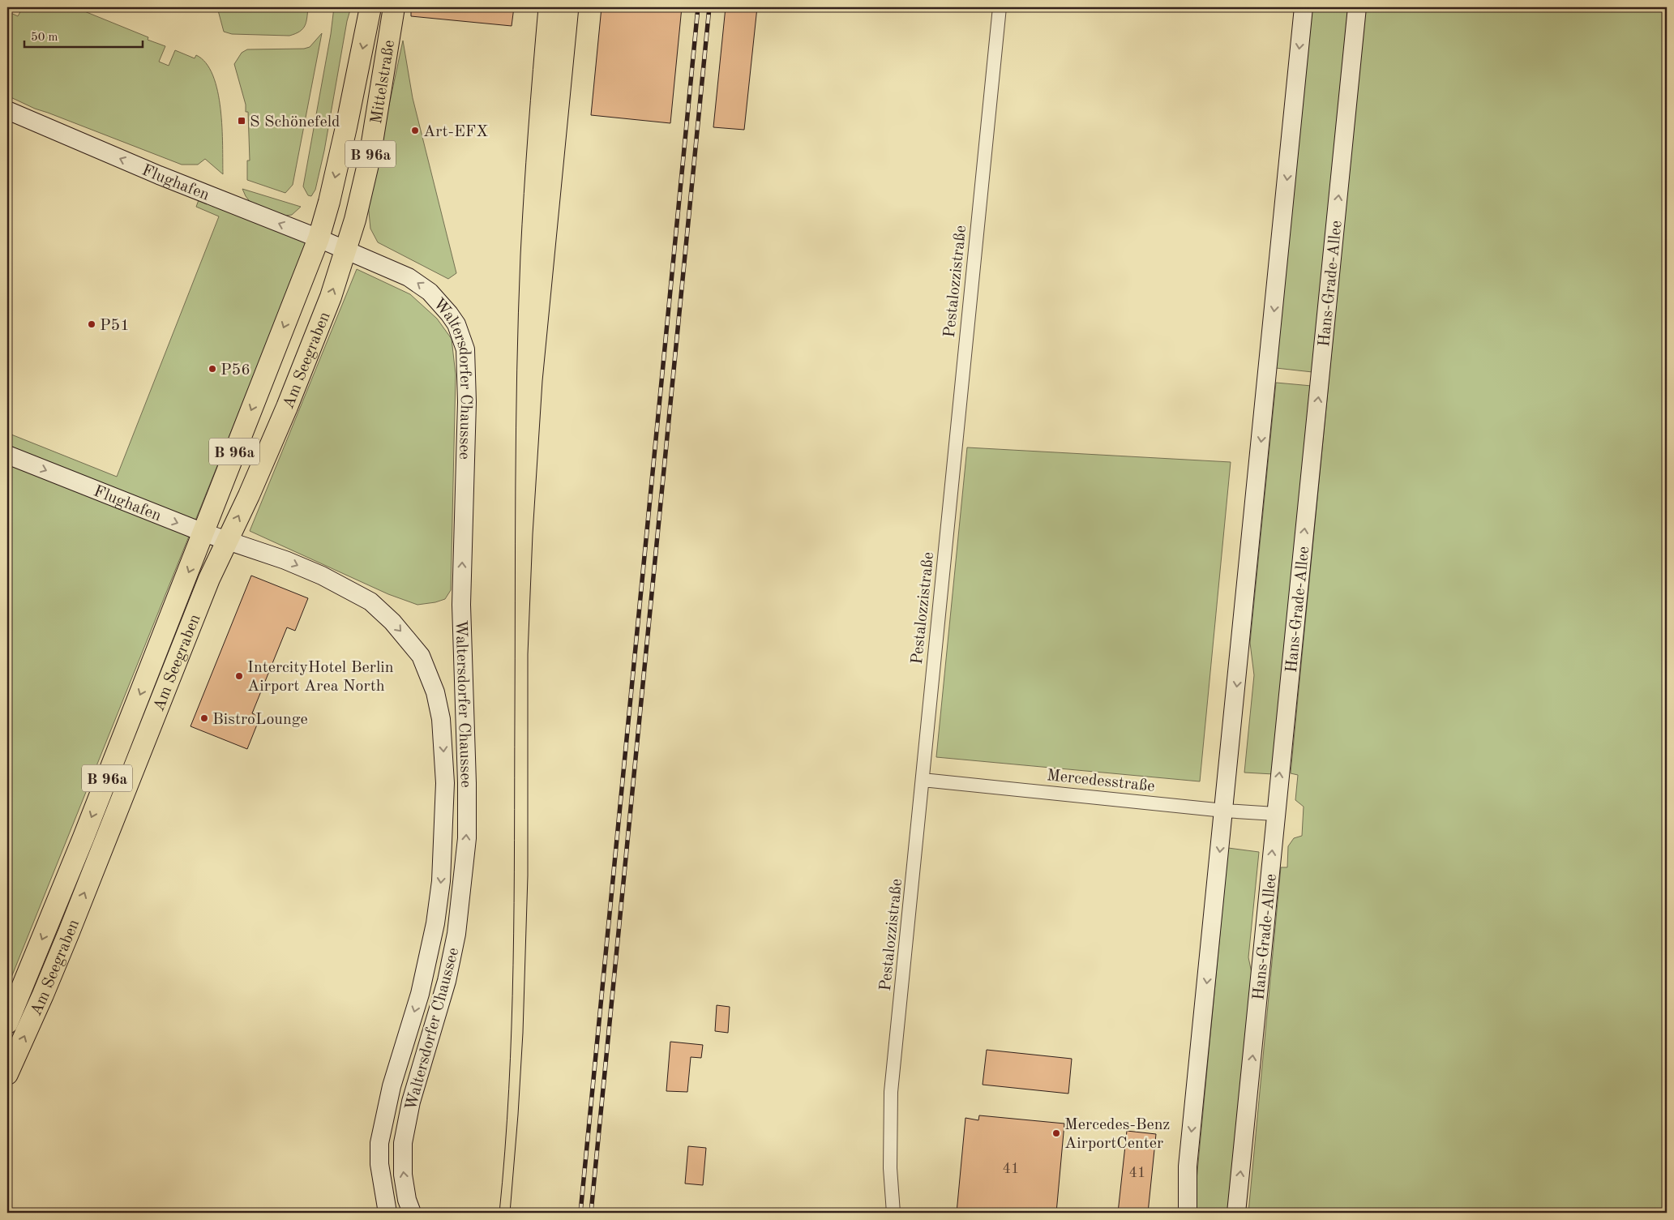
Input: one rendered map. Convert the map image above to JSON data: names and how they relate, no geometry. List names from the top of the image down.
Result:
{
  "streets": {
    "main road": ["Mittelstraße", "B 96a", "Am Seegraben"],
    "street": [
      "Flughafen",
      "Pestalozzistraße",
      "Hans-Grade-Allee",
      "Waltersdorfer Chaussee",
      "Mercedesstraße"
    ]
  },
  "crossings": [
    ["Mittelstraße", "Flughafen"],
    ["Mittelstraße", "Am Seegraben"],
    ["Mittelstraße", "Waltersdorfer Chaussee"],
    ["Flughafen", "Am Seegraben"],
    ["Flughafen", "Waltersdorfer Chaussee"],
    ["Pestalozzistraße", "Mercedesstraße"],
    ["Hans-Grade-Allee", "Mercedesstraße"],
    ["Am Seegraben", "Waltersdorfer Chaussee"]
  ],
  "places": {
    "transit": ["S Schönefeld"],
    "other": [
      "Art-EFX",
      "P51",
      "P56",
      "IntercityHotel Berlin Airport Area North",
      "BistroLounge",
      "Mercedes-Benz AirportCenter"
    ]
  },
  "house_numbers": ["41", "41"],
  "scale_bar": "50 m"
}
